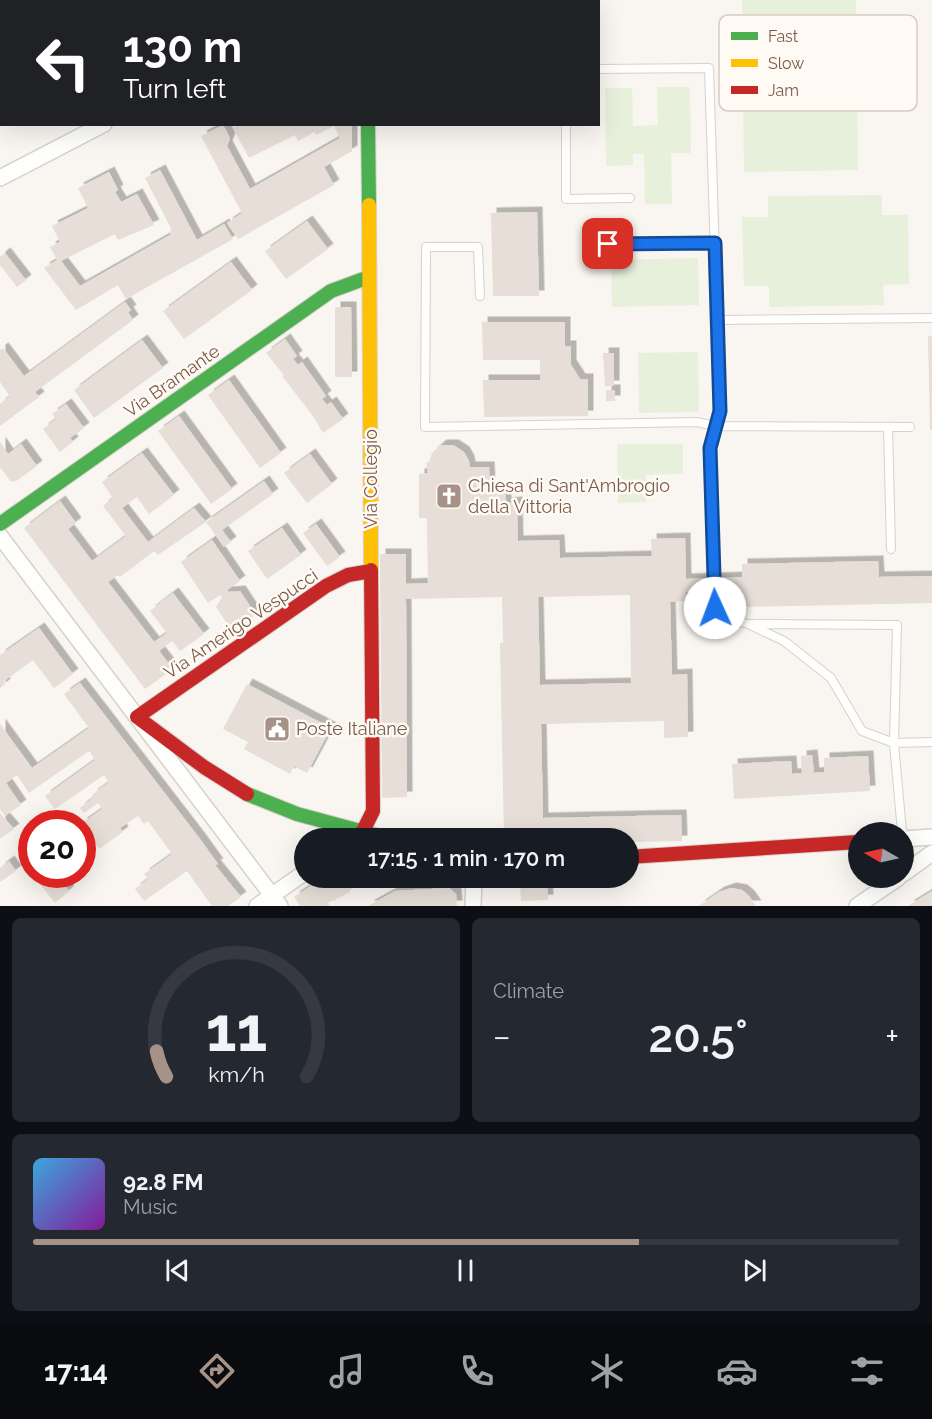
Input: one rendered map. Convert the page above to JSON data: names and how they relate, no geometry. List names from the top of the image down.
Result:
{
  "streets": {
    "street": ["Via Bramante", "Via Collegio", "Via Amerigo Vespucci"]
  },
  "crossings": [
    ["Via Bramante", "Via Collegio"],
    ["Via Collegio", "Via Amerigo Vespucci"]
  ],
  "places": {
    "church": ["Chiesa di Sant'Ambrogio della Vittoria"],
    "public building": ["Poste Italiane"]
  },
  "legend": ["Fast", "Slow", "Jam"],
  "north": "left",
  "page": {
    "turn": ["130 m", "Turn left"],
    "limit": "20",
    "trip": "17:15 · 1 min · 170 m",
    "tile": "Climate",
    "heat": ["−", "20.5°", "+"],
    "song": ["92.8 FM", "Music"],
    "tabs": "17:14",
    "gauge": ["11", "km/h"]
  }
}
